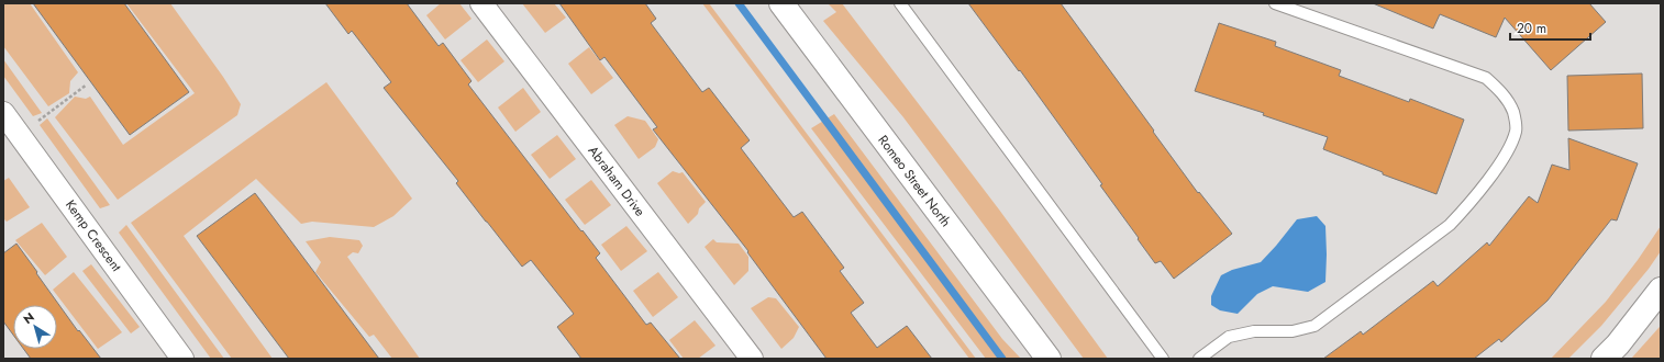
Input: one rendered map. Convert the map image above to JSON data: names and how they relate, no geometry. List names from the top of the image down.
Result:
{
  "streets": {
    "main road": ["Romeo Street North"],
    "street": ["Abraham Drive", "Kemp Crescent"]
  },
  "scale_bar": "20 m",
  "north": "top left"
}
